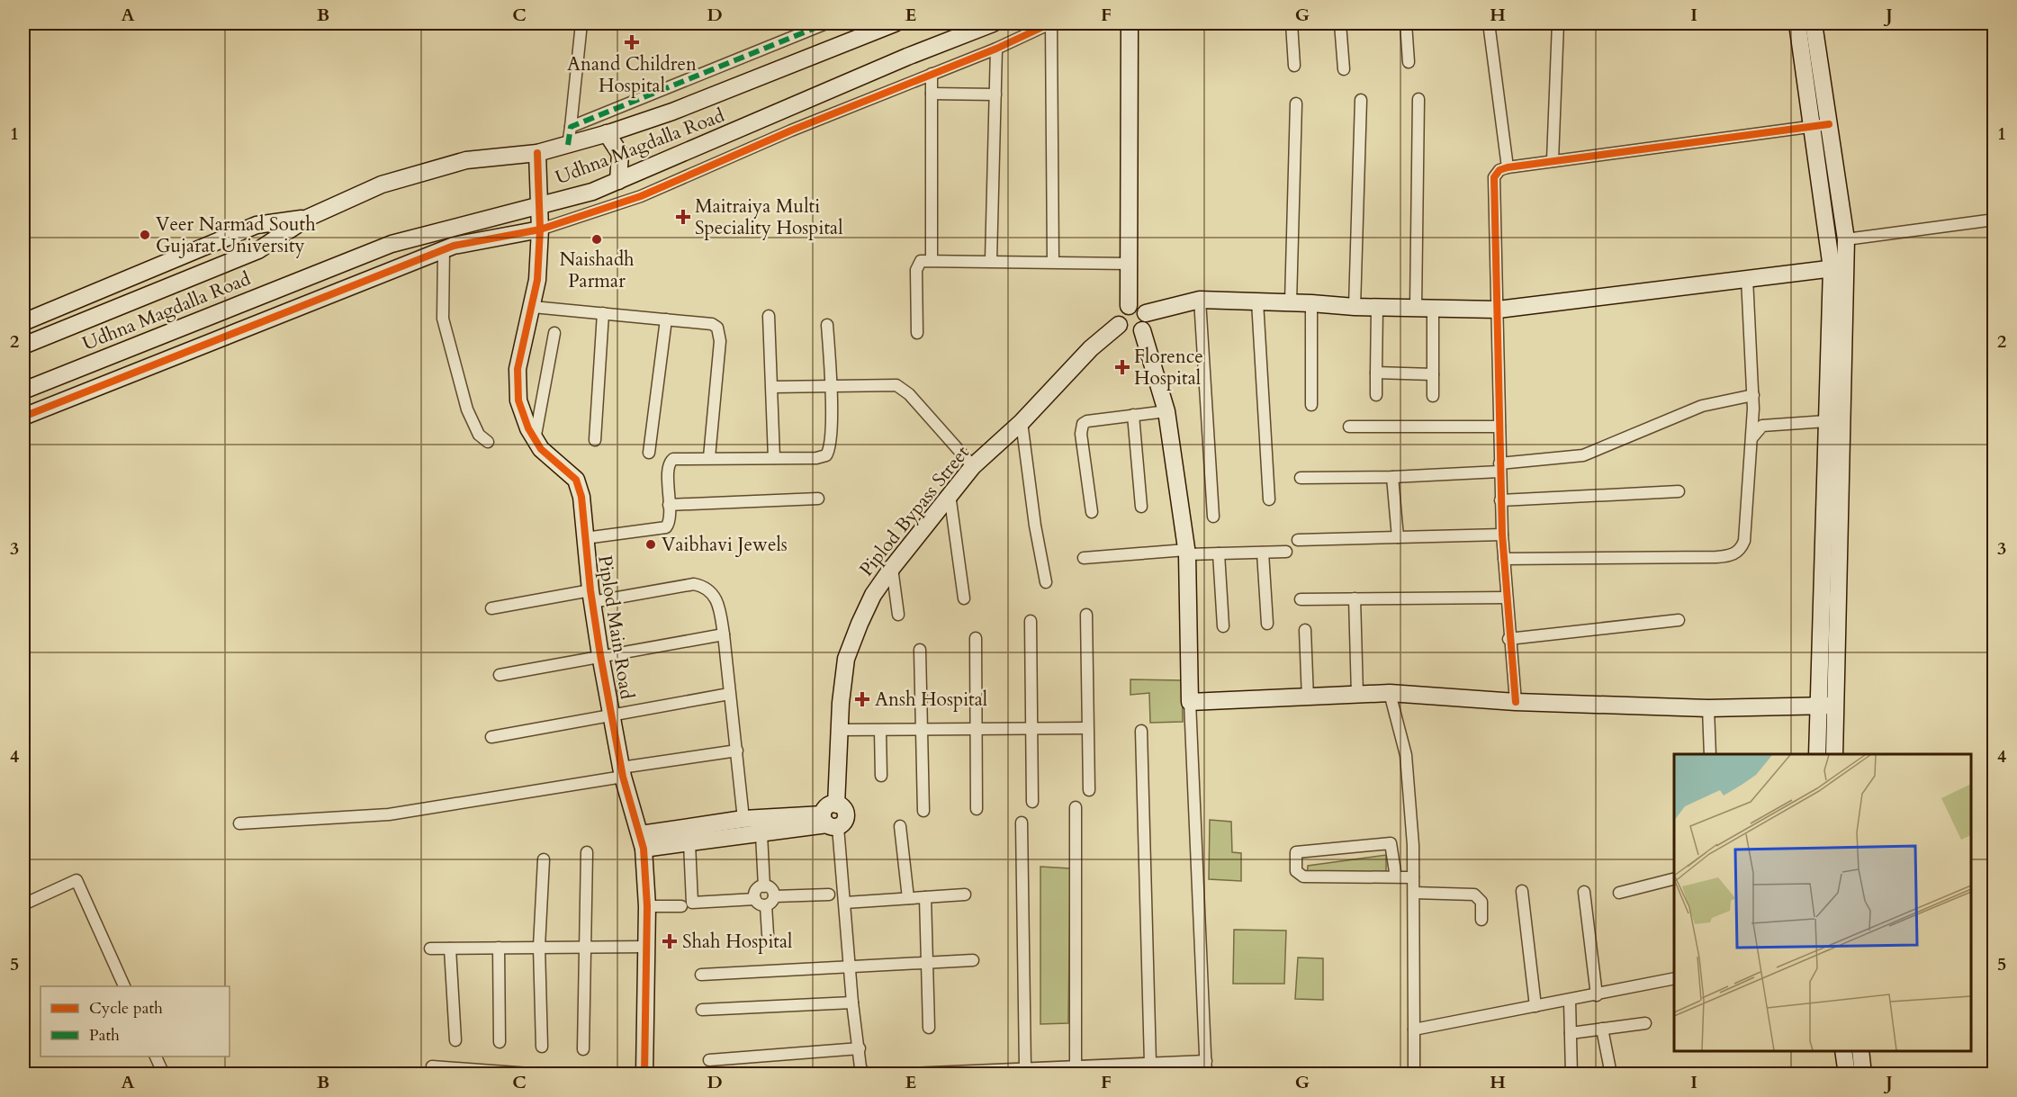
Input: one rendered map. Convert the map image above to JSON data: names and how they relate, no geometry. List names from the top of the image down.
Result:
{
  "streets": {
    "street": ["Udhna Magdalla Road", "Piplod Bypass Street", "Piplod Main Road"]
  },
  "crossings": [
    ["Udhna Magdalla Road", "Piplod Main Road"]
  ],
  "places": {
    "health": [
      "Anand Children Hospital",
      "Maitraiya Multi Speciality Hospital",
      "Florence Hospital",
      "Ansh Hospital",
      "Shah Hospital"
    ],
    "other": ["Veer Narmad South Gujarat University", "Naishadh Parmar", "Vaibhavi Jewels"]
  },
  "legend": ["Cycle path", "Path"],
  "grid": {
    "columns": [
      "A",
      "B",
      "C",
      "D",
      "E",
      "F",
      "G",
      "H",
      "I",
      "J"
    ],
    "rows": [
      "1",
      "2",
      "3",
      "4",
      "5"
    ]
  }
}
